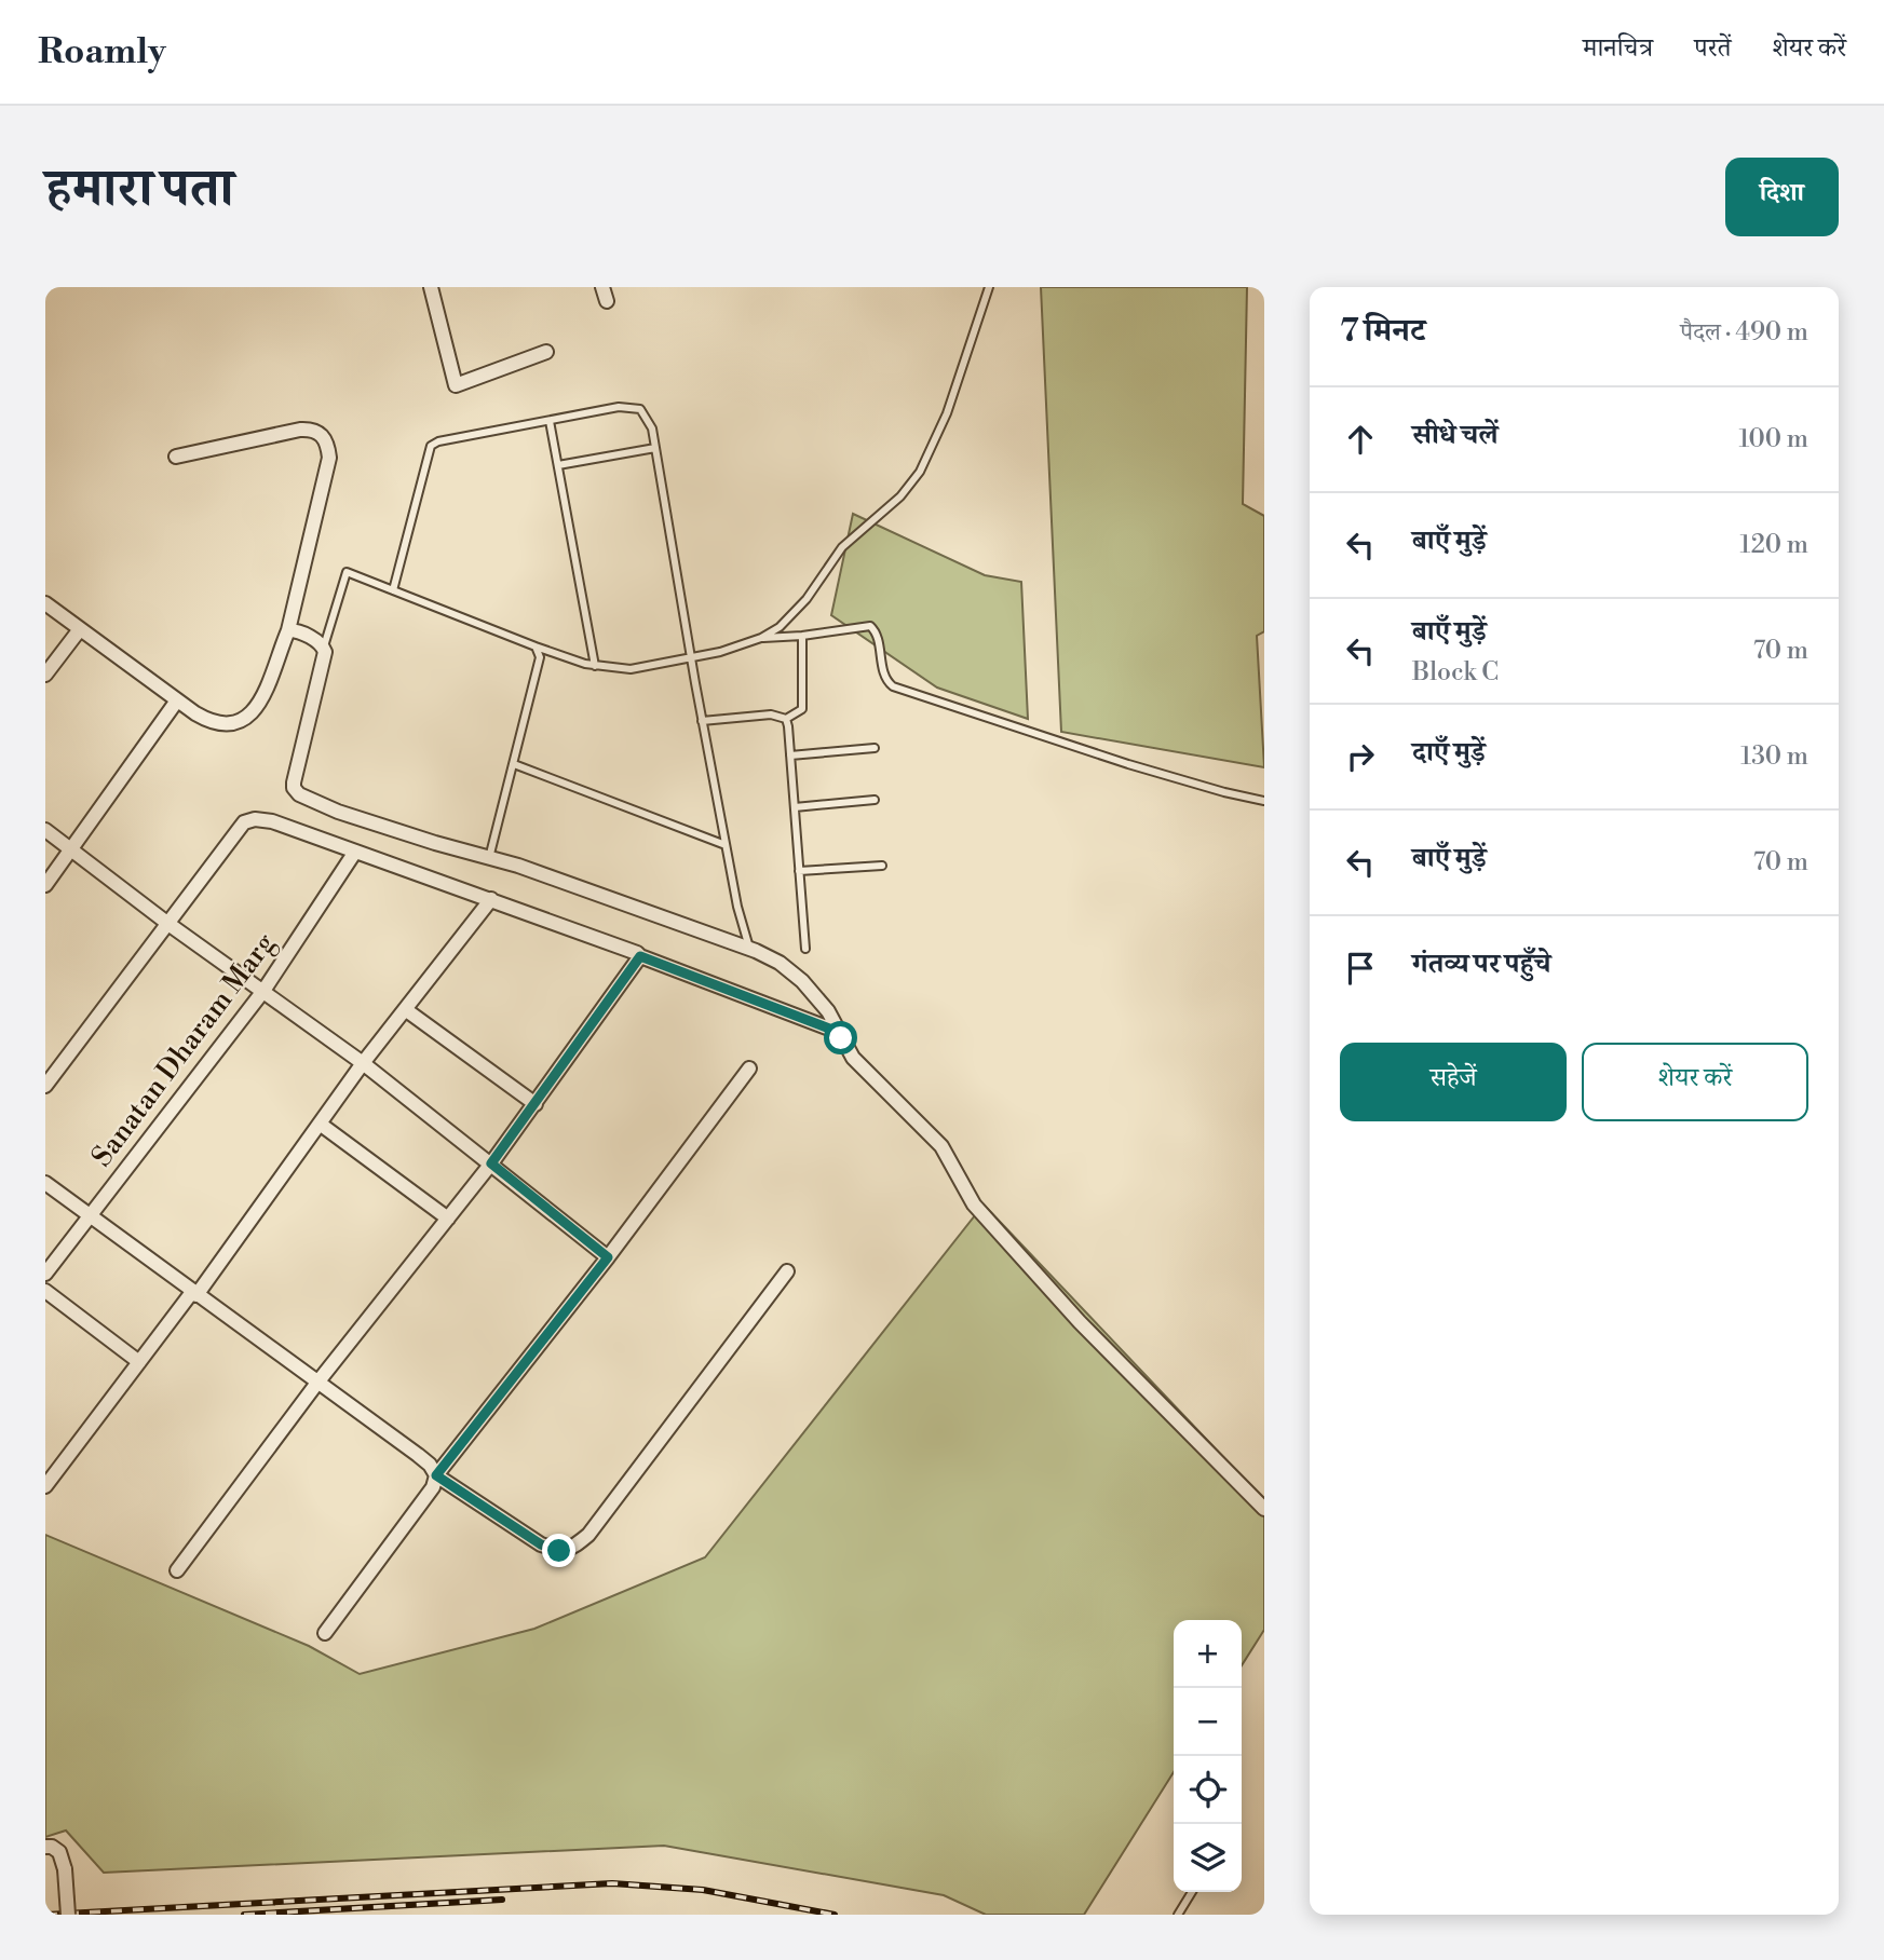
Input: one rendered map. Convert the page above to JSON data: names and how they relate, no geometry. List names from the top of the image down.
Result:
{
  "streets": {
    "street": ["Sanatan Dharam Marg"]
  },
  "page": {
    "header": "Roamly",
    "nav": ["मानचित्र", "परतें", "शेयर करें"],
    "title": "हमारा पता",
    "buttons": [
      "दिशा",
      ["सहेजें", "शेयर करें"]
    ],
    "heading": ["7 मिनट", "पैदल · 490 m"],
    "list": [
      ["सीधे चलें", "100 m"],
      ["बाएँ मुड़ें", "120 m"],
      ["बाएँ मुड़ें", "Block C", "70 m"],
      ["दाएँ मुड़ें", "130 m"],
      ["बाएँ मुड़ें", "70 m"],
      "गंतव्य पर पहुँचे"
    ],
    "map_buttons": ["+", "−"]
  }
}
